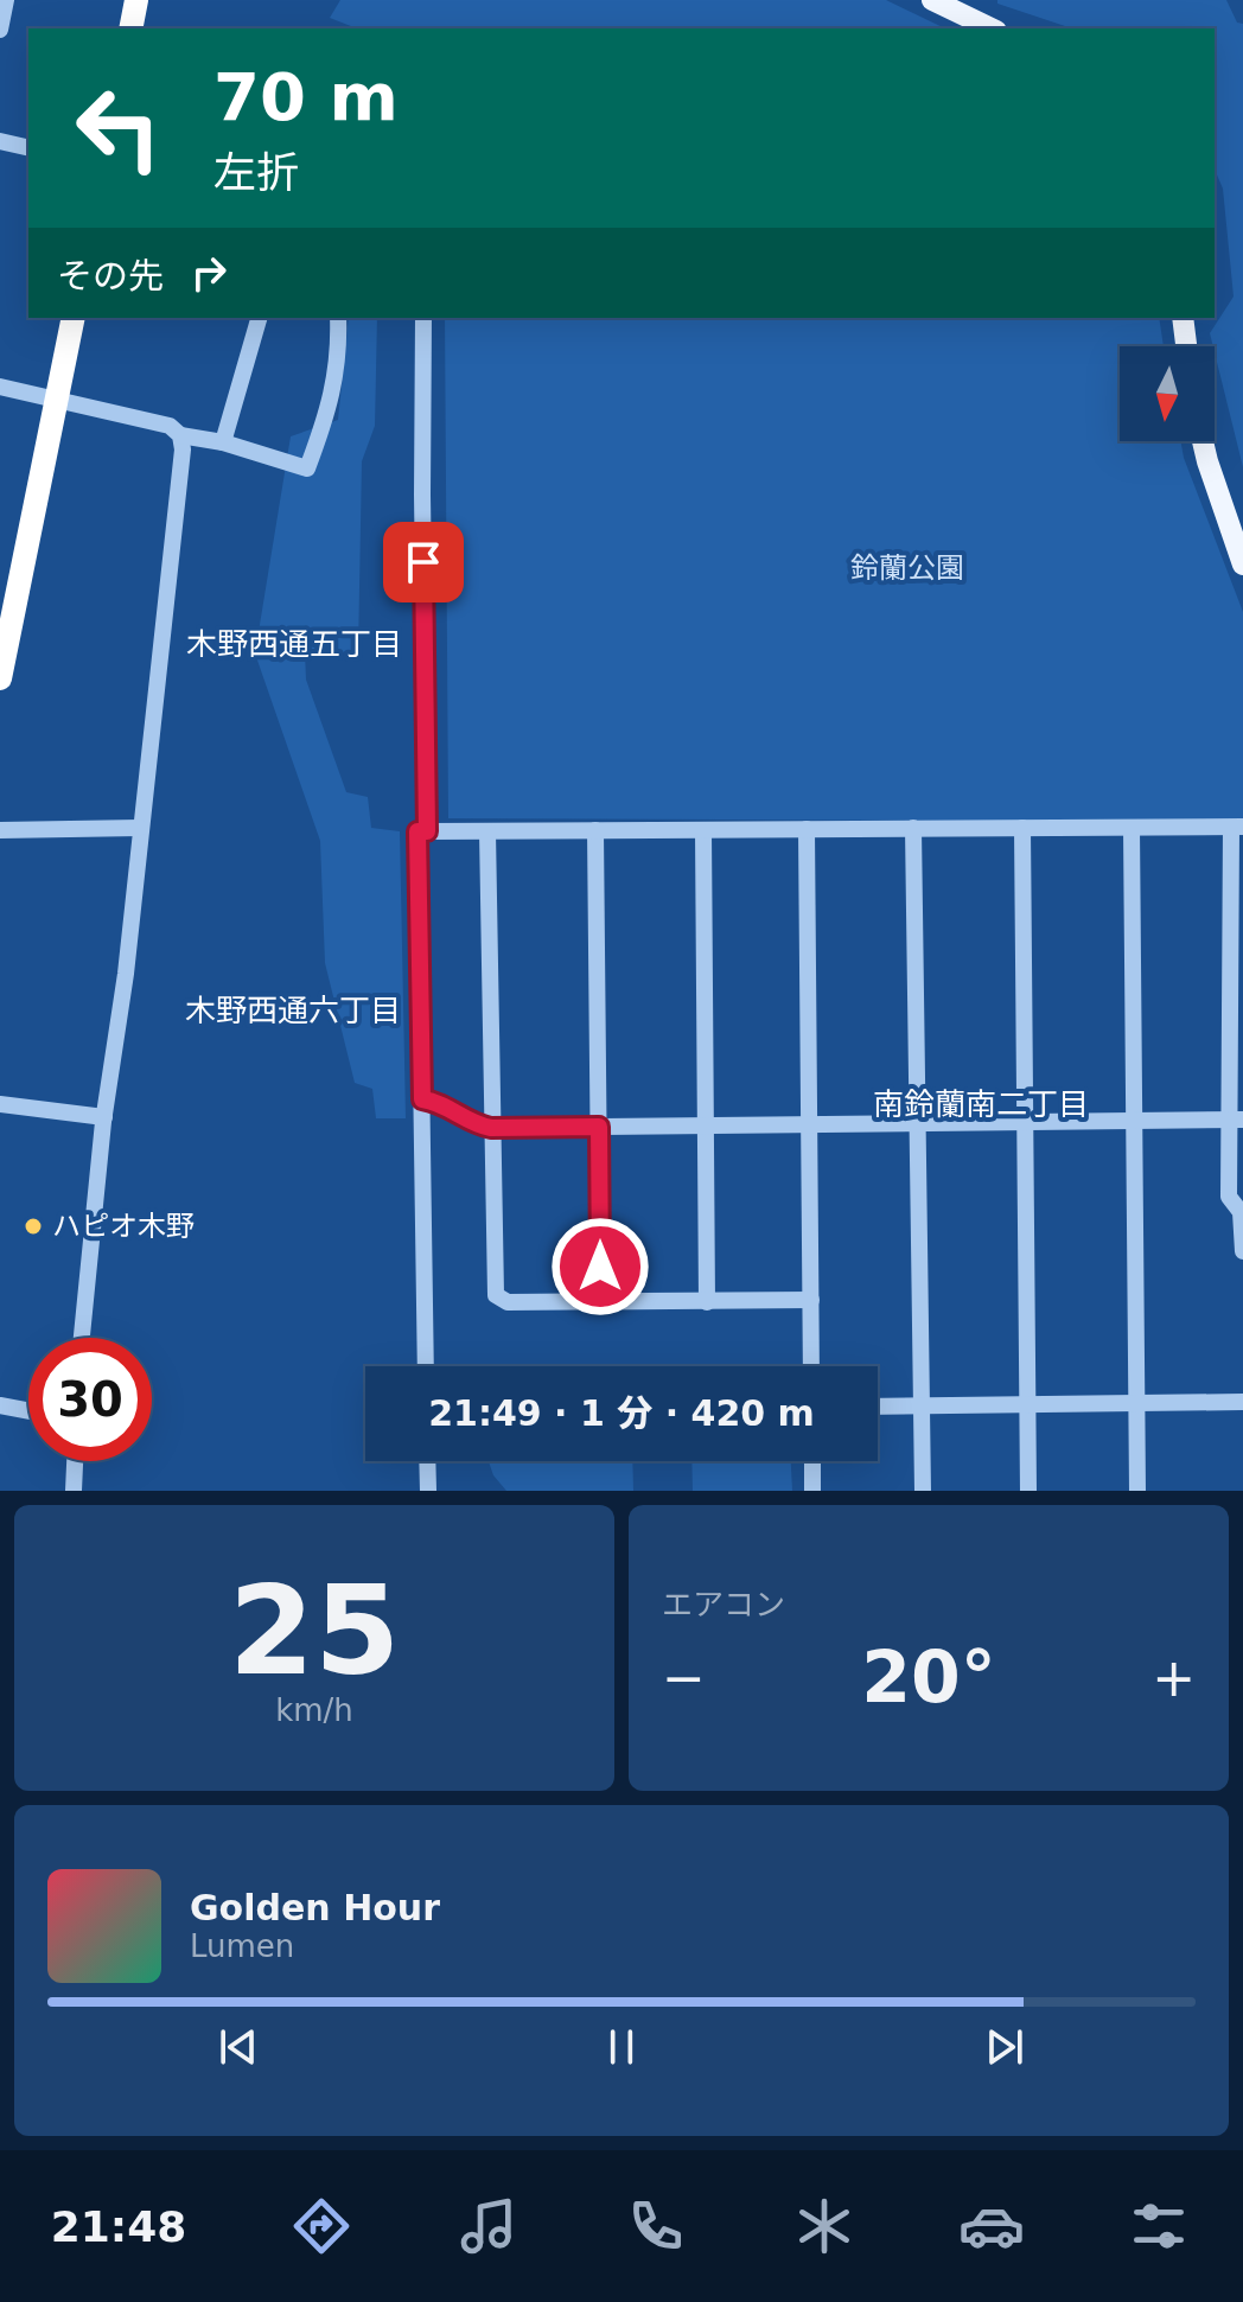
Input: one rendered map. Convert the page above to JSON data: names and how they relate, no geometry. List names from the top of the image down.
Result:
{
  "districts": ["木野西通五丁目", "木野西通六丁目", "南鈴蘭南二丁目"],
  "parks": ["鈴蘭公園"],
  "places": ["ハピオ木野"],
  "north": "bottom",
  "page": {
    "turn": ["70 m", "左折"],
    "then": "その先",
    "limit": "30",
    "trip": "21:49 · 1 分 · 420 m",
    "tile": [
      ["25", "km/h"],
      "エアコン"
    ],
    "heat": ["−", "20°", "+"],
    "song": ["Golden Hour", "Lumen"],
    "tabs": "21:48"
  }
}
